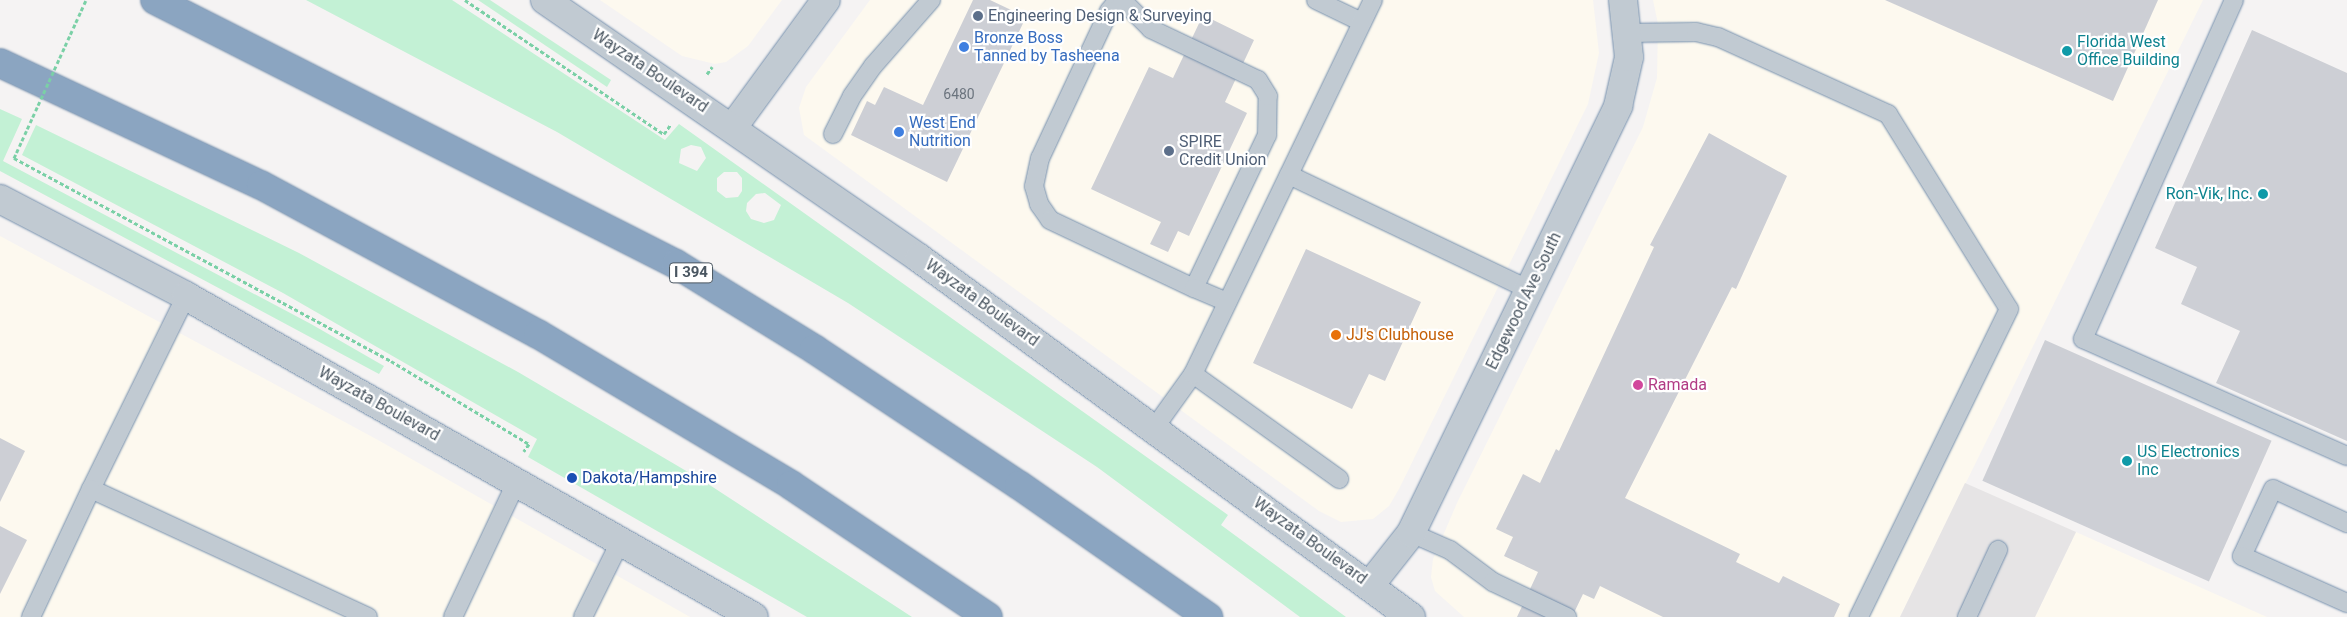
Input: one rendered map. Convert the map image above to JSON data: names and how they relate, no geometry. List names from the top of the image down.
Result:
{
  "streets": {
    "highway": ["I 394"],
    "street": ["Wayzata Boulevard", "Edgewood Ave South"]
  },
  "crossings": [
    ["Wayzata Boulevard", "Edgewood Ave South"]
  ],
  "places": [
    "Engineering Design & Surveying",
    "Bronze Boss Tanned by Tasheena",
    "Florida West Office Building",
    "West End Nutrition",
    "SPIRE Credit Union",
    "Ron-Vik, Inc.",
    "JJ's Clubhouse",
    "Ramada",
    "US Electronics Inc",
    "Dakota/Hampshire"
  ],
  "house_numbers": ["6480"]
}
